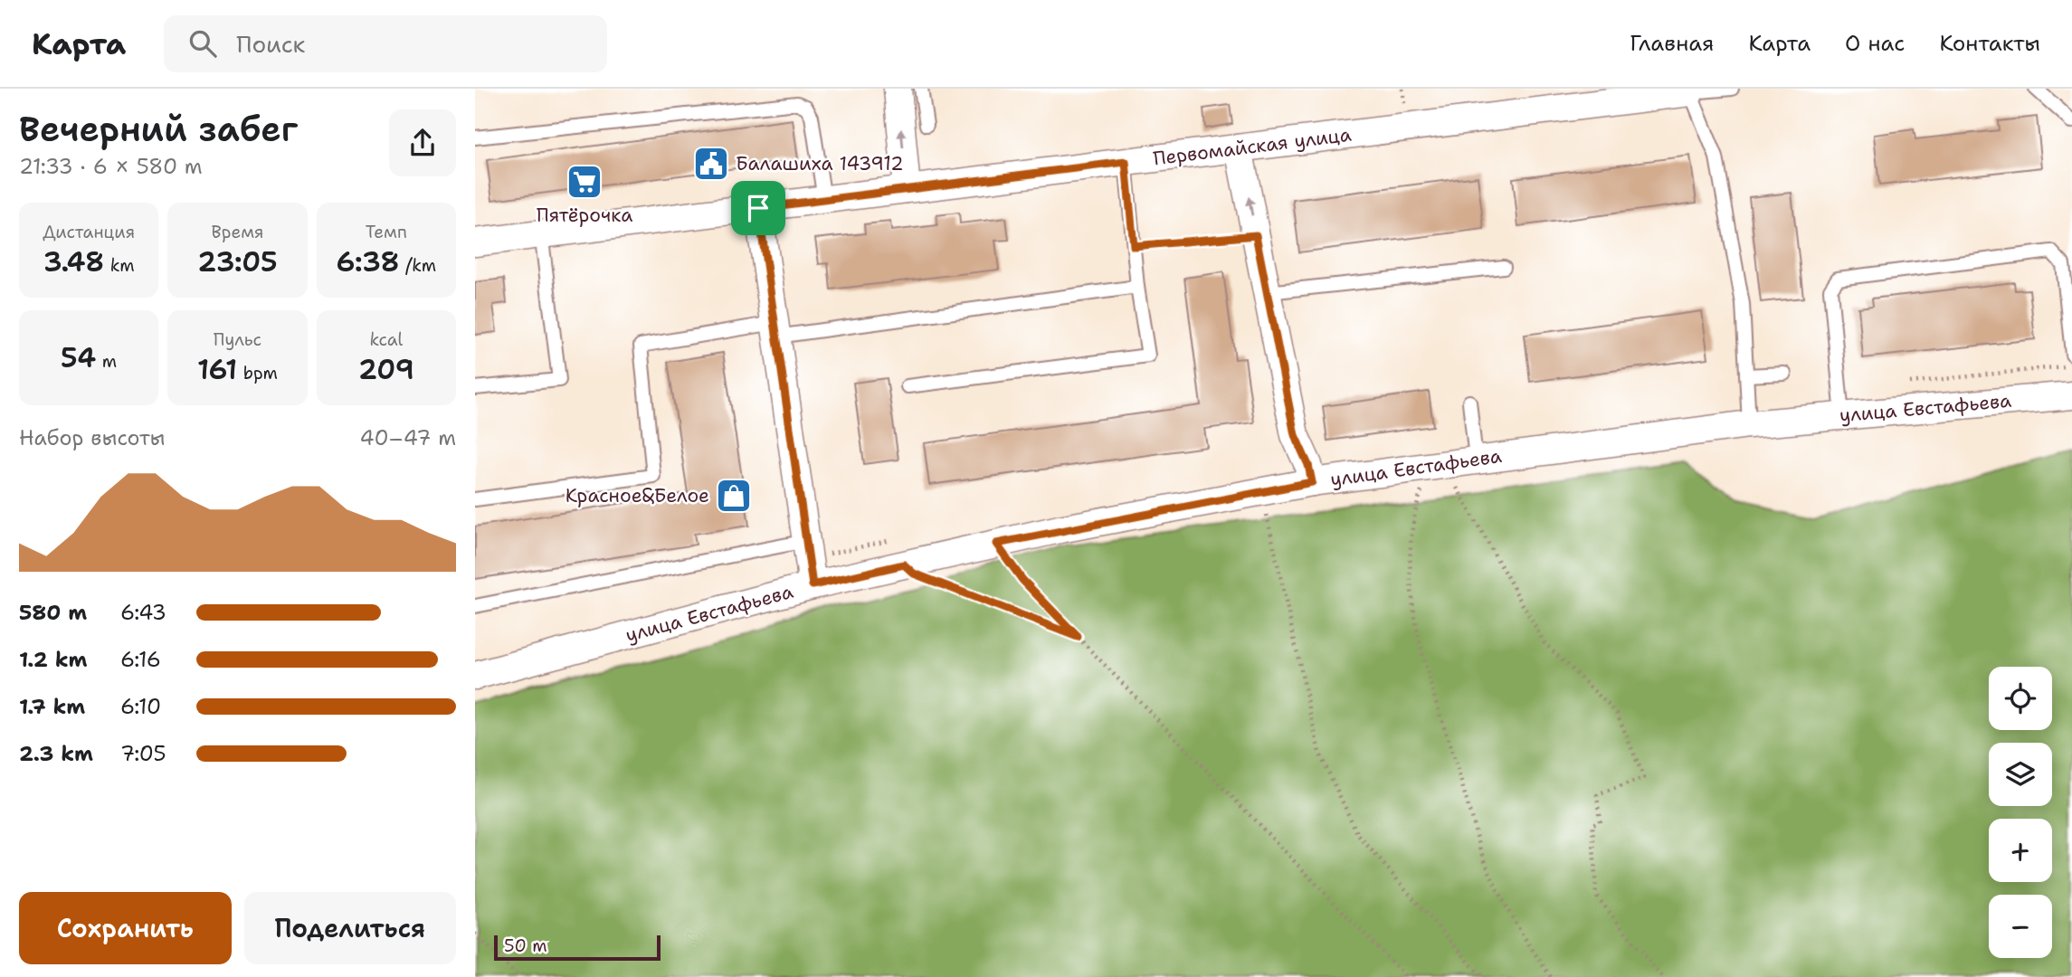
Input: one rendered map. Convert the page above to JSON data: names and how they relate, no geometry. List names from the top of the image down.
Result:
{
  "streets": {
    "street": ["Первомайская улица", "улица Евстафьева"]
  },
  "places": {
    "public building": ["Балашиха 143912"],
    "supermarket": ["Пятёрочка"],
    "shop": ["Красное&Белое"]
  },
  "scale_bar": "50 m",
  "page": {
    "header": "Карта",
    "search": "Поиск",
    "nav": [
      "Главная",
      "Карта",
      "О нас",
      "Контакты"
    ],
    "heading": ["Вечерний забег", "21:33 · 6 × 580 m"],
    "stats": [
      ["Дистанция", "3.48 km"],
      ["Время", "23:05"],
      ["Темп", "6:38 /km"],
      ["54 m"],
      ["Пульс", "161 bpm"],
      ["kcal", "209"]
    ],
    "chart": ["Набор высоты", "40–47 m"],
    "list": [
      {
        "name": "580 m",
        "note": "6:43"
      },
      {
        "name": "1.2 km",
        "note": "6:16"
      },
      {
        "name": "1.7 km",
        "note": "6:10"
      },
      {
        "name": "2.3 km",
        "note": "7:05"
      }
    ],
    "map_buttons": ["+", "−"],
    "buttons": ["Сохранить", "Поделиться"],
    "scale": "50 m"
  }
}
